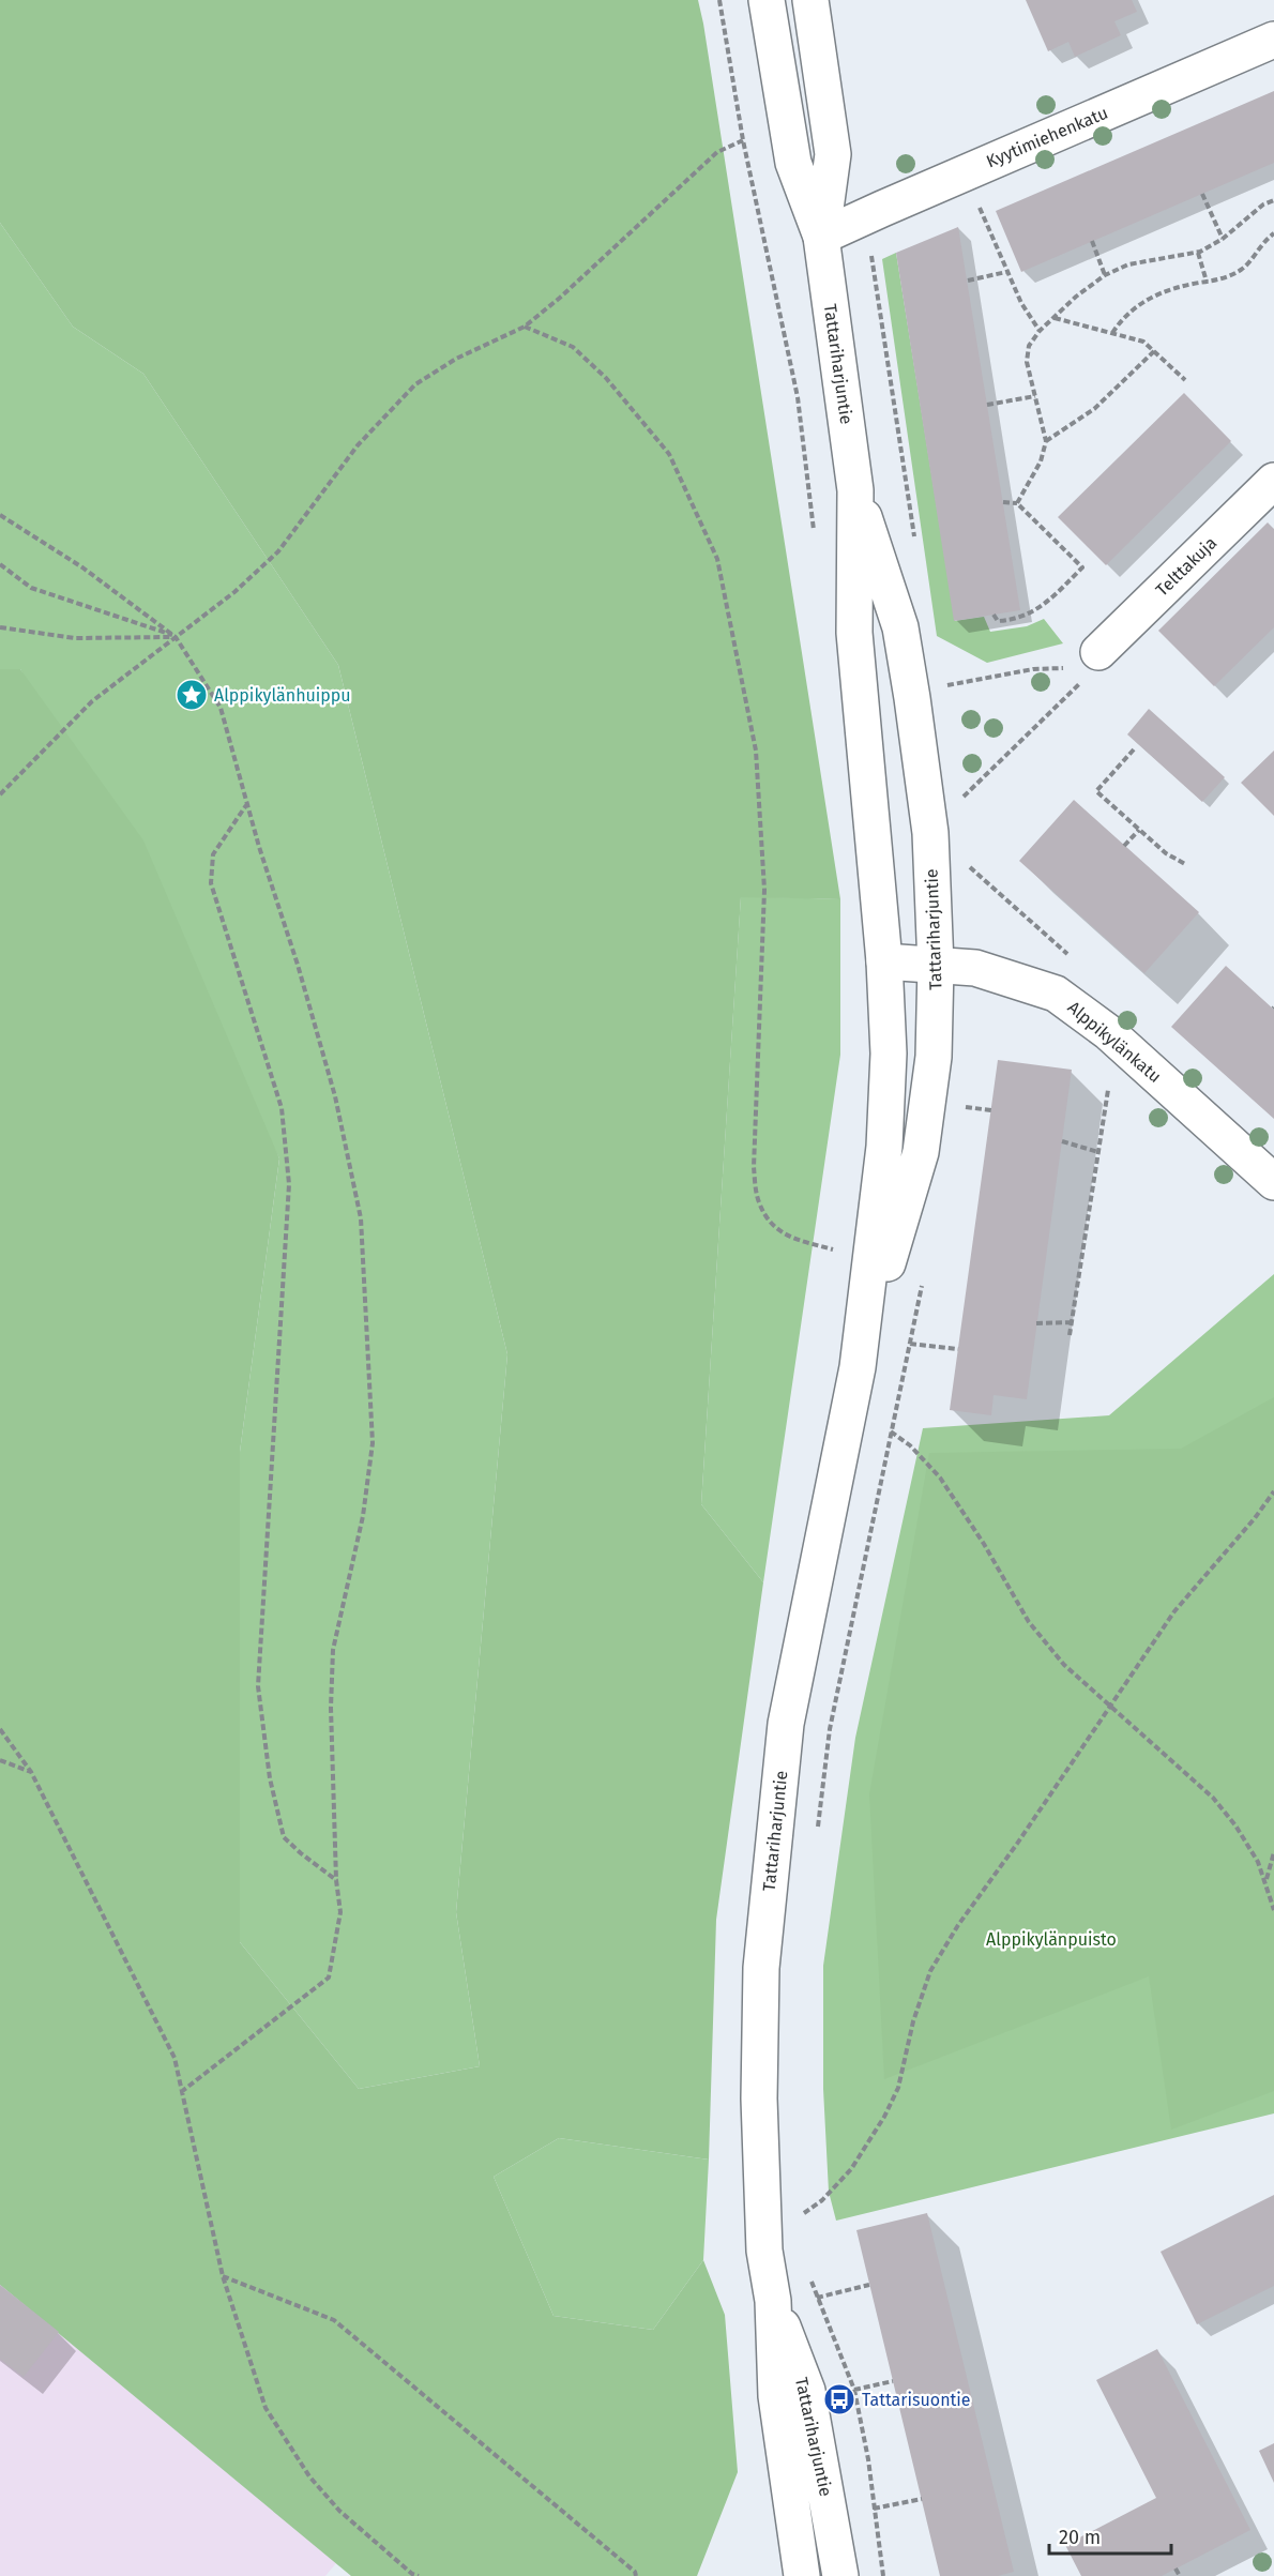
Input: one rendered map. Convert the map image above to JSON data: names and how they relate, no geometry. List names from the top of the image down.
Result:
{
  "streets": {
    "main road": [
      "Kyytimiehenkatu",
      "Tattariharjuntie",
      "Telttakuja",
      "Alppikylänkatu"
    ]
  },
  "crossings": [
    ["Kyytimiehenkatu", "Tattariharjuntie"],
    ["Tattariharjuntie", "Alppikylänkatu"]
  ],
  "parks": ["Alppikylänpuisto"],
  "places": {
    "place": ["Alppikylänhuippu"],
    "bus stop": ["Tattarisuontie"]
  },
  "scale_bar": "20 m"
}
